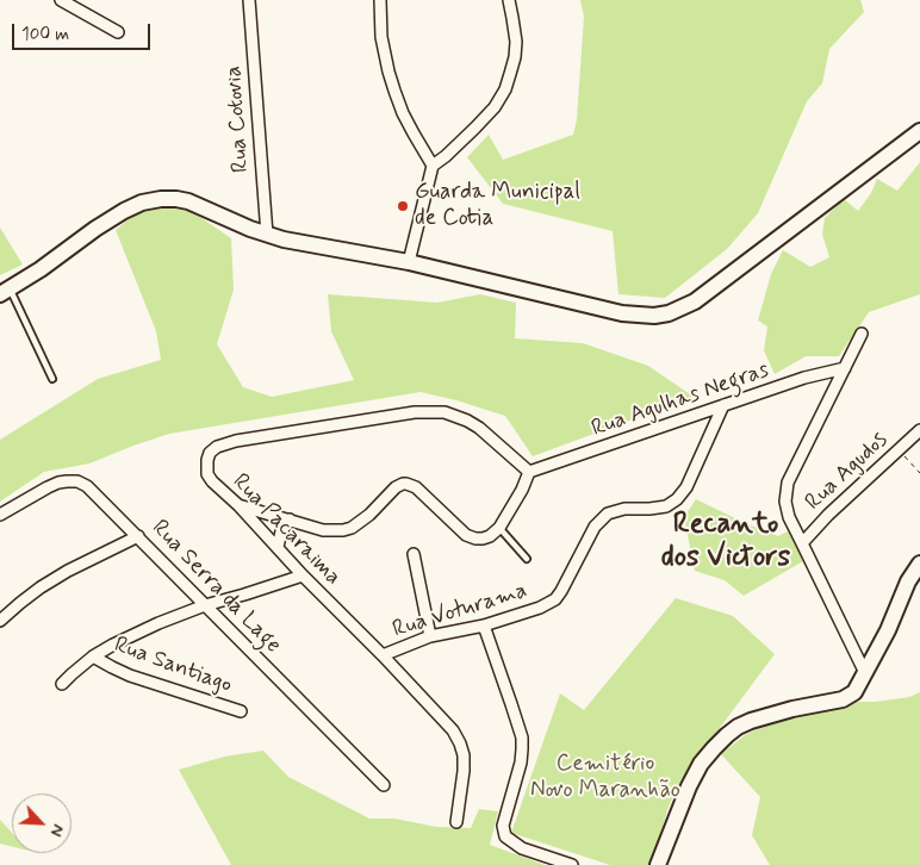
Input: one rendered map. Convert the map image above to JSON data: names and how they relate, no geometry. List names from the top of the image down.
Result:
{
  "streets": {
    "street": [
      "Rua Cotovia",
      "Rua Agulhas Negras",
      "Rua Agudos",
      "Rua Pacaraima",
      "Rua Serra da Lage",
      "Rua Voturama",
      "Rua Santiago"
    ]
  },
  "crossings": [
    ["Rua Agulhas Negras", "Rua Pacaraima"],
    ["Rua Agulhas Negras", "Rua Voturama"],
    ["Rua Pacaraima", "Rua Voturama"]
  ],
  "districts": ["Recanto dos Victors"],
  "parks": ["Cemitério Novo Maranhão"],
  "places": ["Guarda Municipal de Cotia"],
  "scale_bar": "100 m",
  "north": "bottom right"
}
